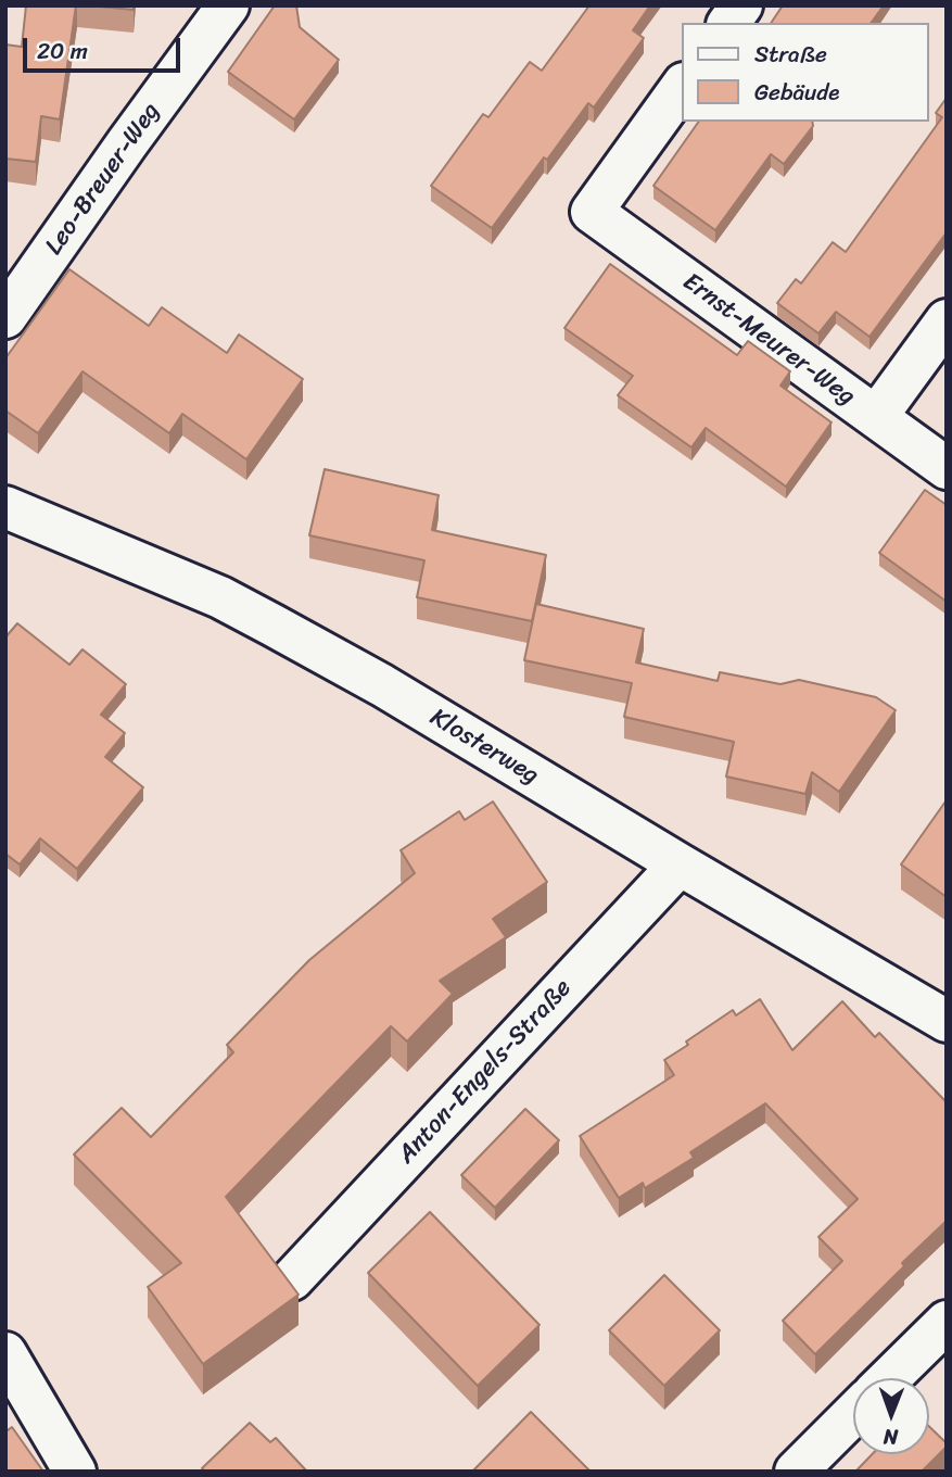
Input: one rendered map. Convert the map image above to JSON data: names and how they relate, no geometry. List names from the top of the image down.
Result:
{
  "streets": {
    "street": [
      "Leo-Breuer-Weg",
      "Ernst-Meurer-Weg",
      "Klosterweg",
      "Anton-Engels-Straße"
    ]
  },
  "crossings": [
    ["Klosterweg", "Anton-Engels-Straße"]
  ],
  "legend": ["Straße", "Gebäude"],
  "scale_bar": "20 m",
  "north": "bottom"
}
